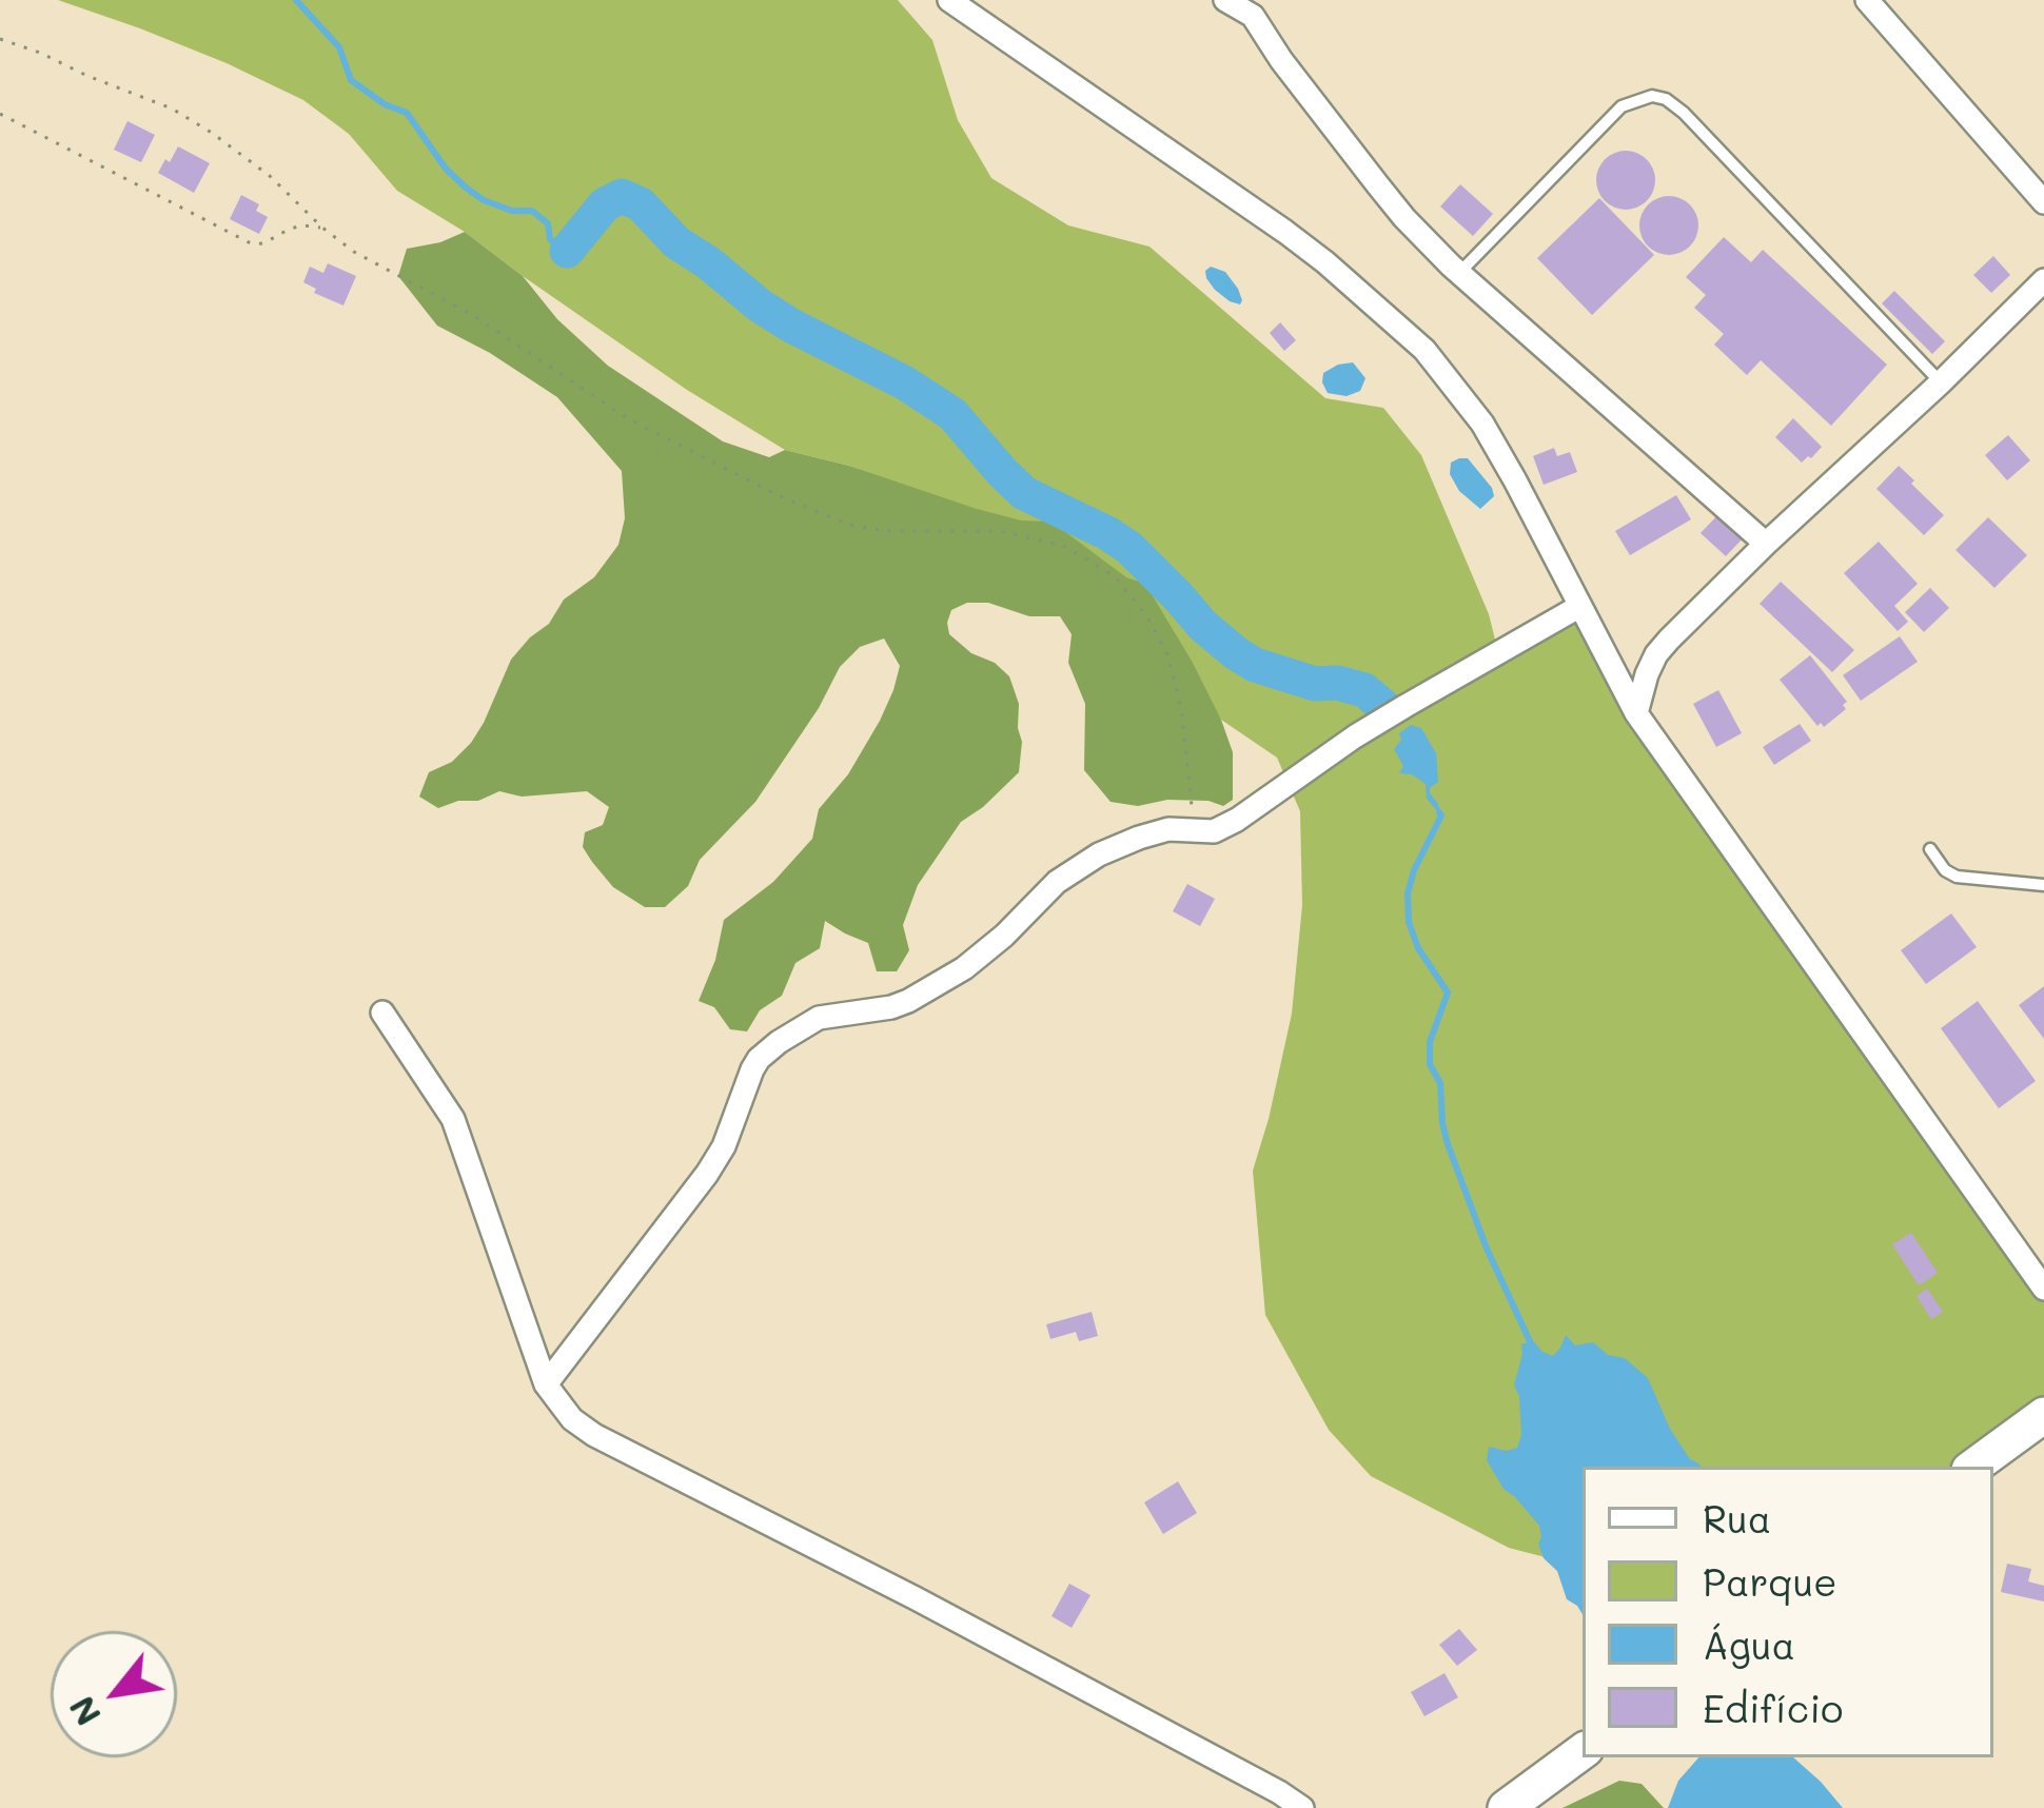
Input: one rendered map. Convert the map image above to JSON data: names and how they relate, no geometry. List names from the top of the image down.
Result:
{
  "legend": [
    "Rua",
    "Parque",
    "Água",
    "Edifício"
  ],
  "north": "bottom left"
}
